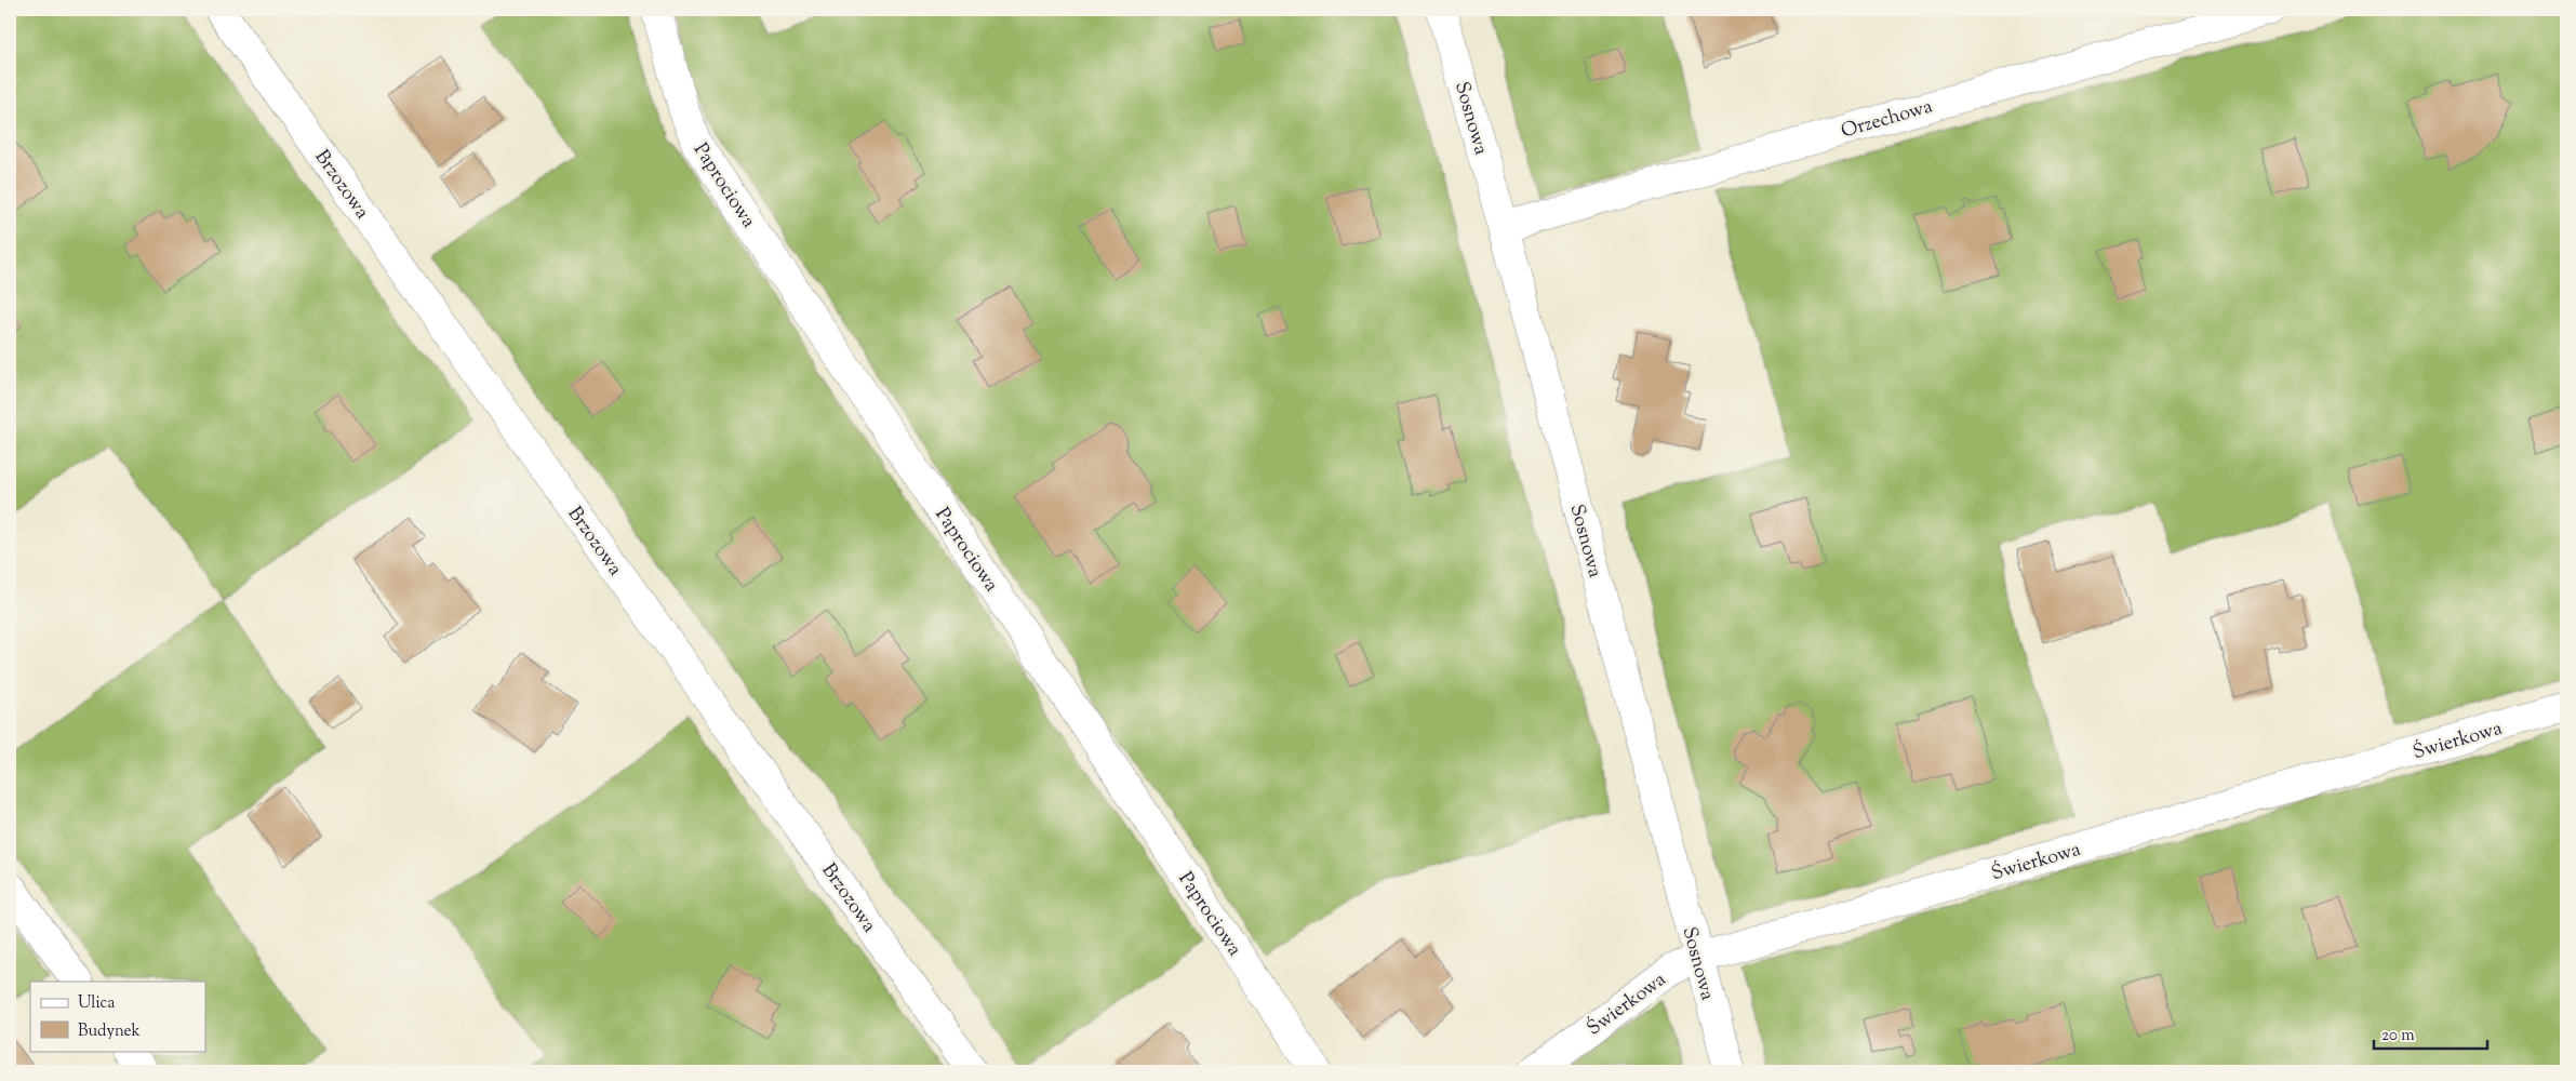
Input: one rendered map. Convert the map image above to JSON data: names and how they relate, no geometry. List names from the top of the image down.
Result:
{
  "streets": {
    "street": [
      "Sosnowa",
      "Orzechowa",
      "Brzozowa",
      "Paprociowa",
      "Świerkowa"
    ]
  },
  "crossings": [
    ["Sosnowa", "Orzechowa"],
    ["Sosnowa", "Świerkowa"]
  ],
  "legend": ["Ulica", "Budynek"],
  "scale_bar": "20 m"
}
